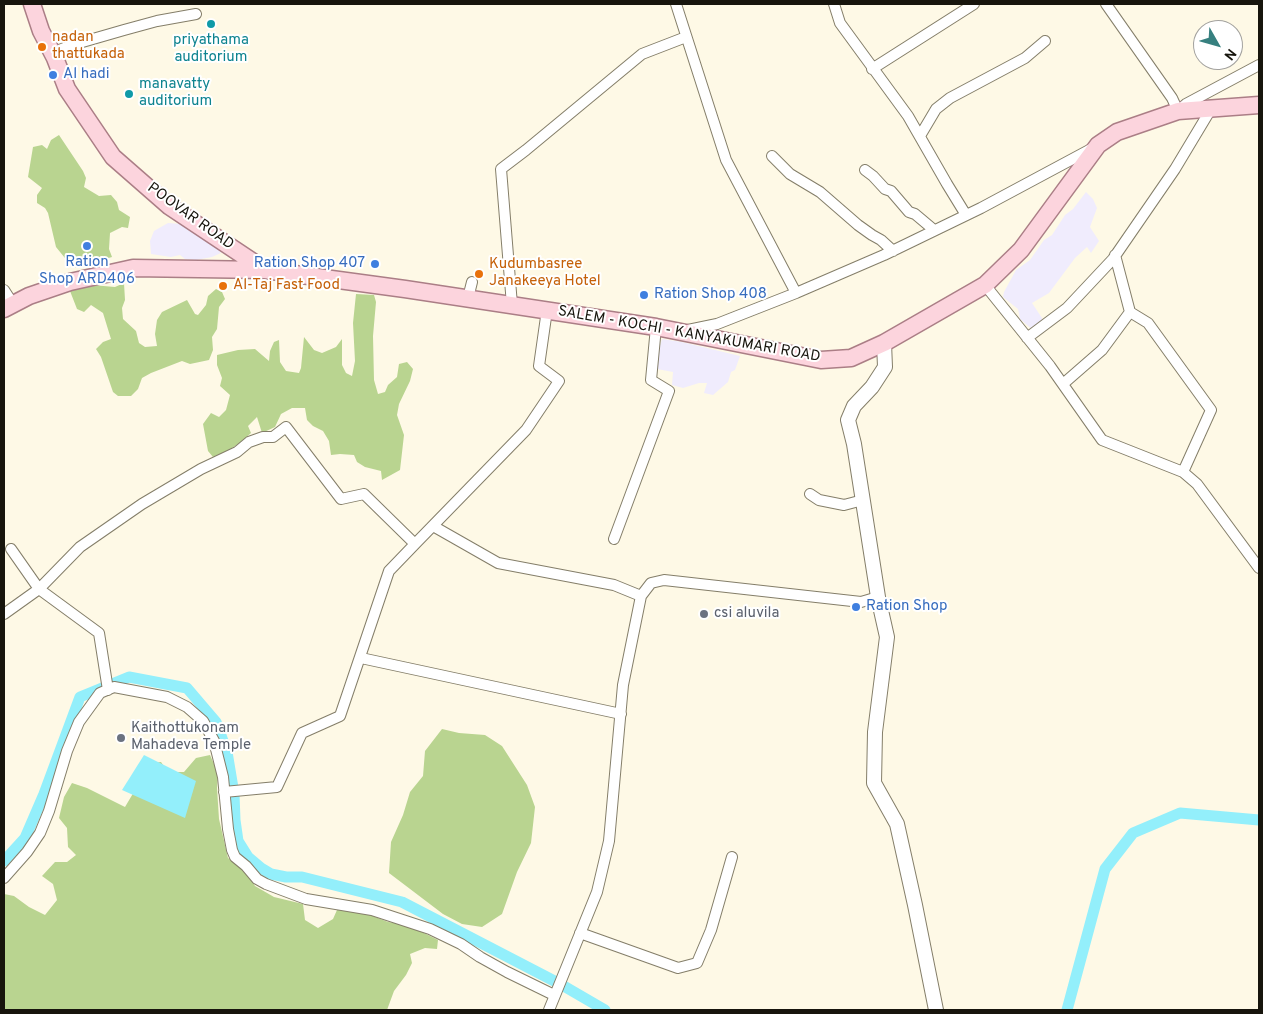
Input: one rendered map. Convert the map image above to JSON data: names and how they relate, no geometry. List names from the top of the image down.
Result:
{
  "streets": {
    "main road": ["POOVAR ROAD", "SALEM - KOCHI - KANYAKUMARI ROAD"]
  },
  "crossings": [
    ["POOVAR ROAD", "SALEM - KOCHI - KANYAKUMARI ROAD"]
  ],
  "places": [
    "priyathama auditorium",
    "nadan thattukada",
    "Al hadi",
    "manavatty auditorium",
    "Ration Shop ARD406",
    "Ration Shop 407",
    "Kudumbasree Janakeeya Hotel",
    "Al-Taj Fast Food",
    "Ration Shop 408",
    "Ration Shop",
    "csi aluvila",
    "Kaithottukonam Mahadeva Temple"
  ],
  "north": "bottom right"
}
